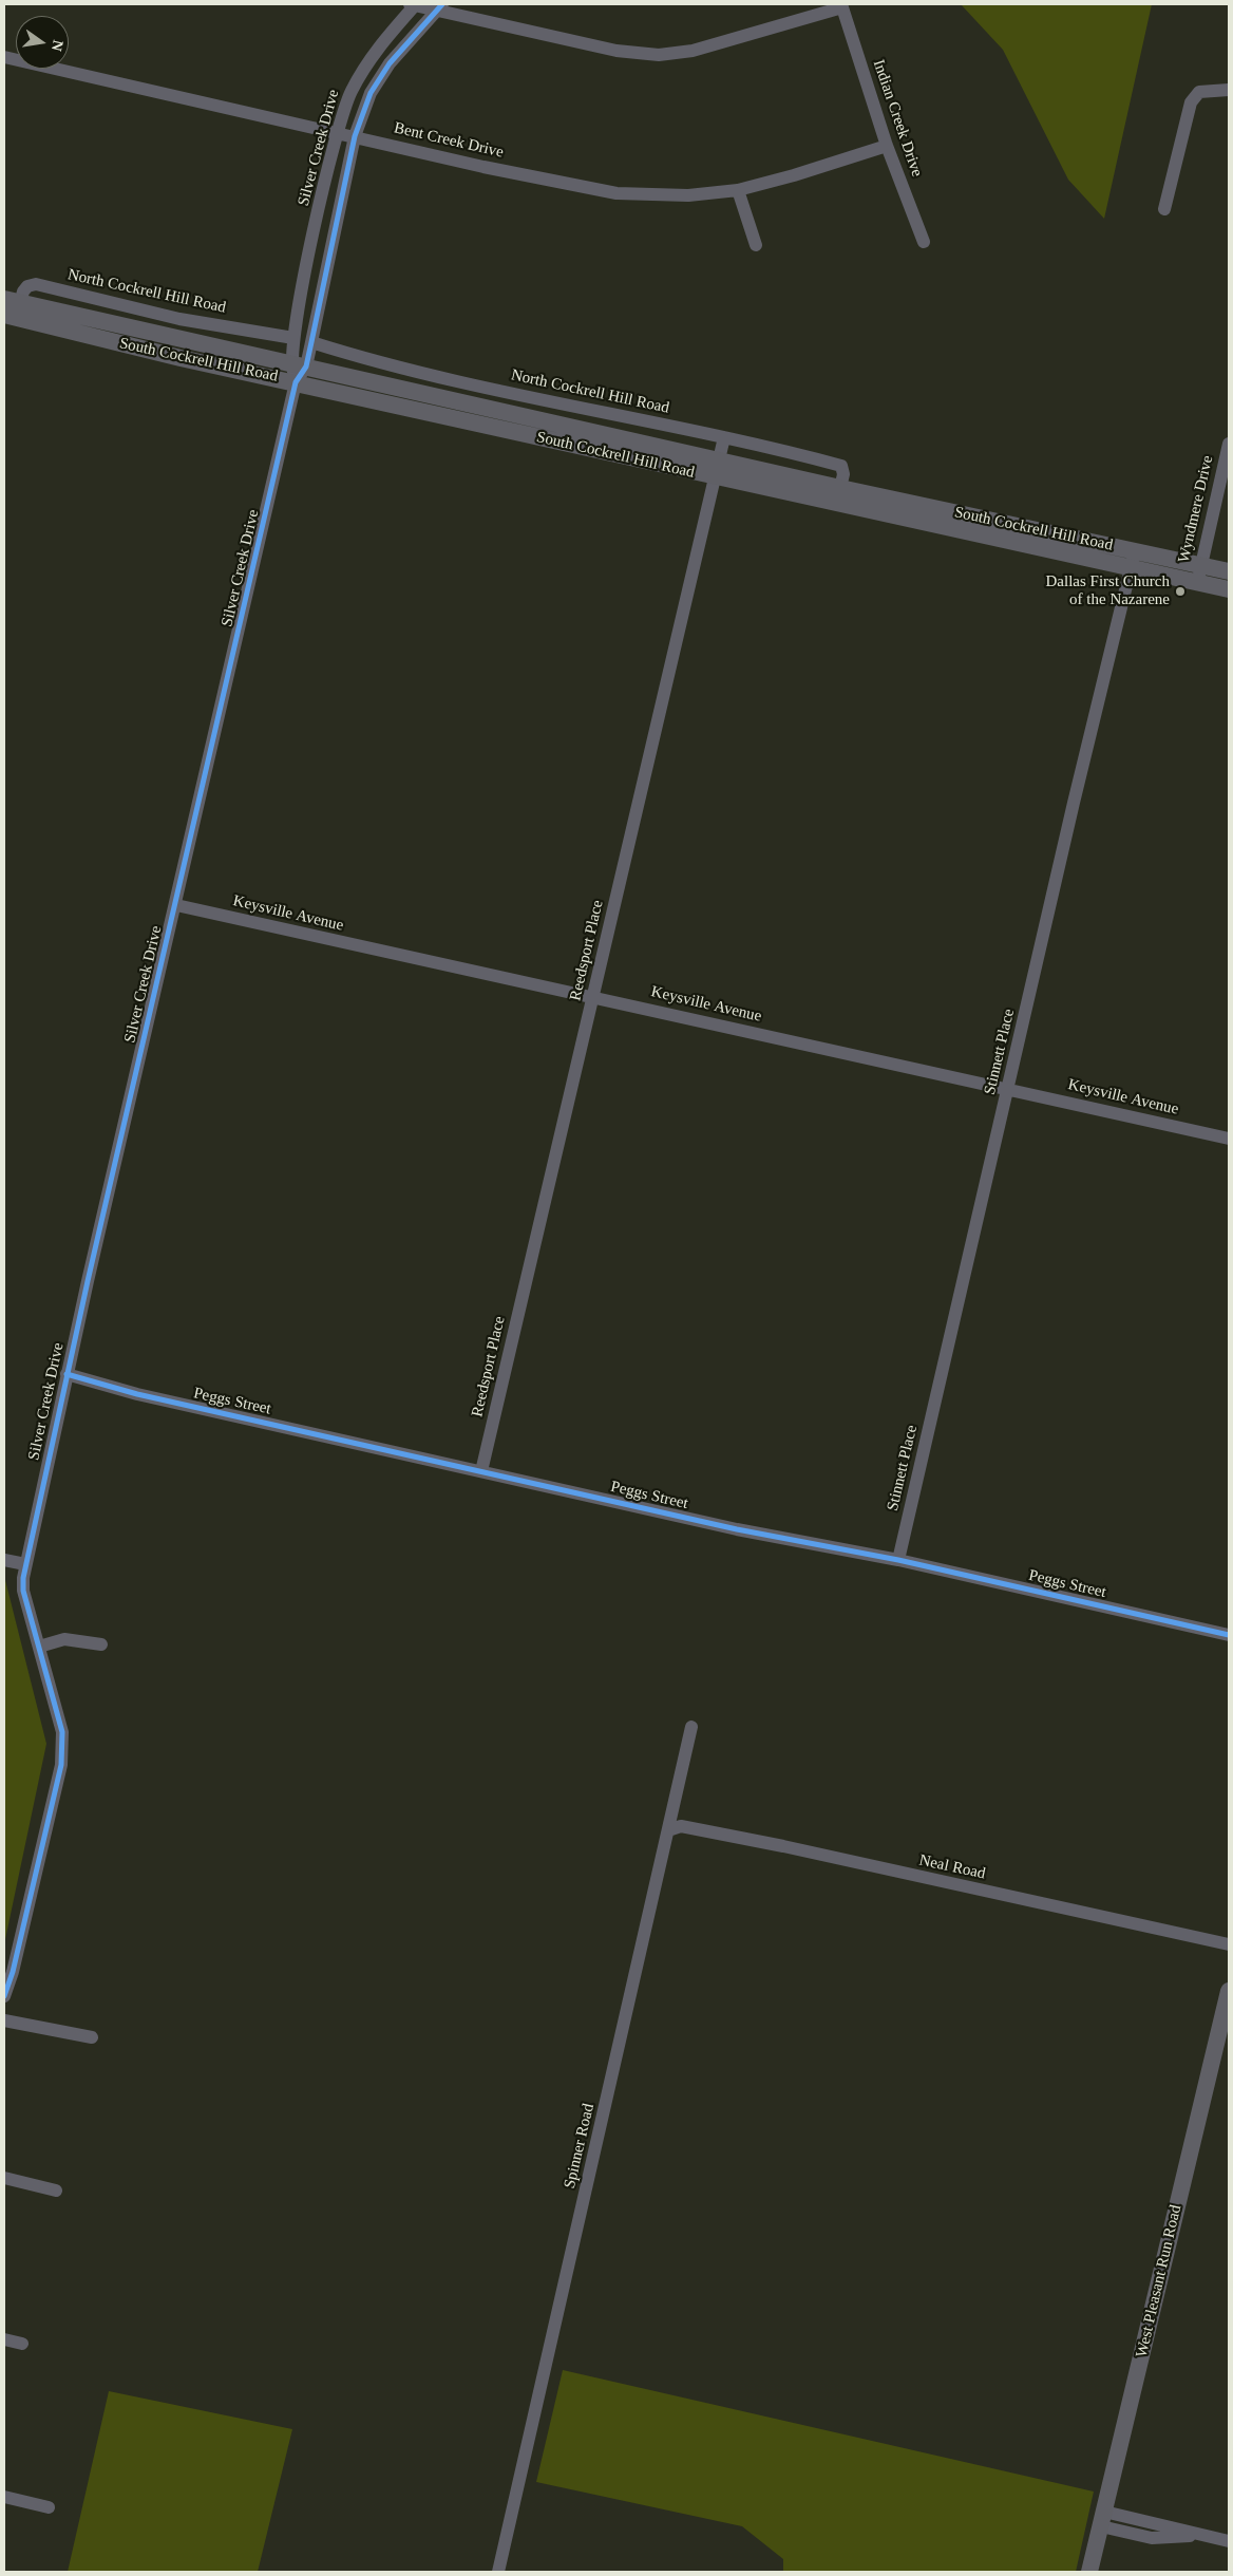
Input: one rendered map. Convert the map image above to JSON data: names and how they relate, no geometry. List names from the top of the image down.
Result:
{
  "streets": {
    "main road": ["South Cockrell Hill Road", "West Pleasant Run Road"],
    "street": [
      "Indian Creek Drive",
      "Bent Creek Drive",
      "Silver Creek Drive",
      "North Cockrell Hill Road",
      "Wyndmere Drive",
      "Keysville Avenue",
      "Reedsport Place",
      "Stinnett Place",
      "Peggs Street",
      "Neal Road",
      "Spinner Road"
    ]
  },
  "crossings": [
    ["Indian Creek Drive", "Bent Creek Drive"],
    ["Bent Creek Drive", "Silver Creek Drive"],
    ["Silver Creek Drive", "North Cockrell Hill Road"],
    ["Silver Creek Drive", "South Cockrell Hill Road"],
    ["Silver Creek Drive", "Keysville Avenue"],
    ["Silver Creek Drive", "Peggs Street"],
    ["North Cockrell Hill Road", "South Cockrell Hill Road"],
    ["North Cockrell Hill Road", "Reedsport Place"],
    ["South Cockrell Hill Road", "Wyndmere Drive"],
    ["South Cockrell Hill Road", "Reedsport Place"],
    ["South Cockrell Hill Road", "Stinnett Place"],
    ["Keysville Avenue", "Reedsport Place"],
    ["Keysville Avenue", "Stinnett Place"],
    ["Reedsport Place", "Peggs Street"],
    ["Stinnett Place", "Peggs Street"],
    ["Neal Road", "Spinner Road"]
  ],
  "places": ["Dallas First Church of the Nazarene"],
  "north": "right"
}
